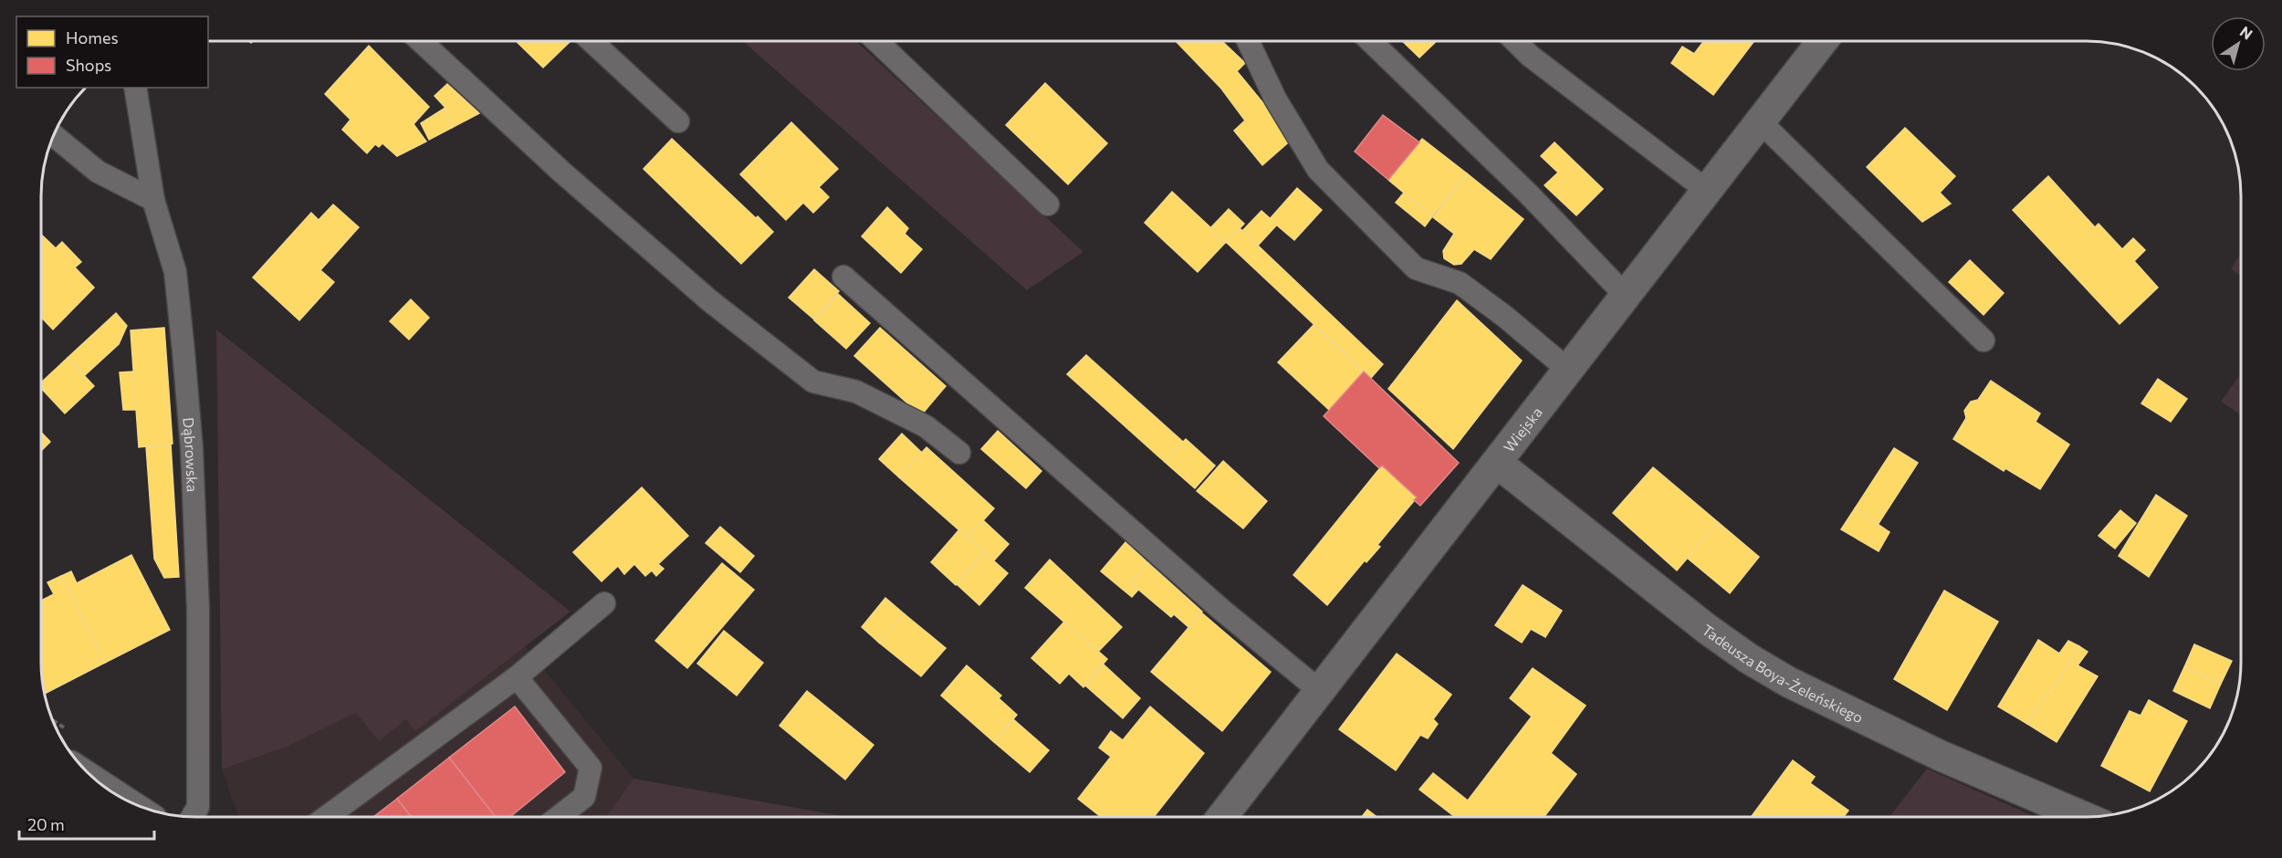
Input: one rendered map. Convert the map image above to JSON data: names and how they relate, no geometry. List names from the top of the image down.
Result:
{
  "streets": {
    "street": ["Wiejska", "Tadeusza Boya-Żeleńskiego"],
    "lane": ["Dąbrowska"]
  },
  "crossings": [
    ["Wiejska", "Tadeusza Boya-Żeleńskiego"]
  ],
  "legend": ["Homes", "Shops"],
  "scale_bar": "20 m",
  "north": "top right"
}
